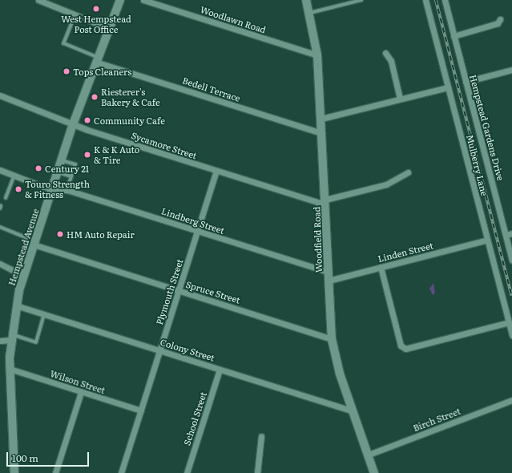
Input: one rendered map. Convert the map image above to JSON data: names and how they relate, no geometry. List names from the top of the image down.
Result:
{
  "streets": {
    "main road": ["Woodfield Road", "Hempstead Avenue"],
    "street": [
      "Woodlawn Road",
      "Bedell Terrace",
      "Hempstead Gardens Drive",
      "Sycamore Street",
      "Mulberry Lane",
      "Lindberg Street",
      "Linden Street",
      "Plymouth Street",
      "Spruce Street",
      "Colony Street",
      "Wilson Street",
      "School Street",
      "Birch Street"
    ]
  },
  "crossings": [
    ["Woodlawn Road", "Woodfield Road"],
    ["Bedell Terrace", "Woodfield Road"],
    ["Bedell Terrace", "Hempstead Avenue"],
    ["Sycamore Street", "Woodfield Road"],
    ["Sycamore Street", "Hempstead Avenue"],
    ["Sycamore Street", "Plymouth Street"],
    ["Mulberry Lane", "Linden Street"],
    ["Lindberg Street", "Woodfield Road"],
    ["Lindberg Street", "Hempstead Avenue"],
    ["Lindberg Street", "Plymouth Street"],
    ["Woodfield Road", "Linden Street"],
    ["Woodfield Road", "Spruce Street"],
    ["Woodfield Road", "Colony Street"],
    ["Woodfield Road", "Birch Street"],
    ["Hempstead Avenue", "Spruce Street"],
    ["Hempstead Avenue", "Colony Street"],
    ["Hempstead Avenue", "Wilson Street"],
    ["Plymouth Street", "Spruce Street"],
    ["Plymouth Street", "Colony Street"],
    ["Plymouth Street", "Wilson Street"],
    ["Colony Street", "School Street"]
  ],
  "places": [
    "West Hempstead Post Office",
    "Tops Cleaners",
    "Riesterer's Bakery & Cafe",
    "Community Cafe",
    "K & K Auto & Tire",
    "Century 21",
    "Touro Strength & Fitness",
    "HM Auto Repair"
  ],
  "scale_bar": "100 m"
}
